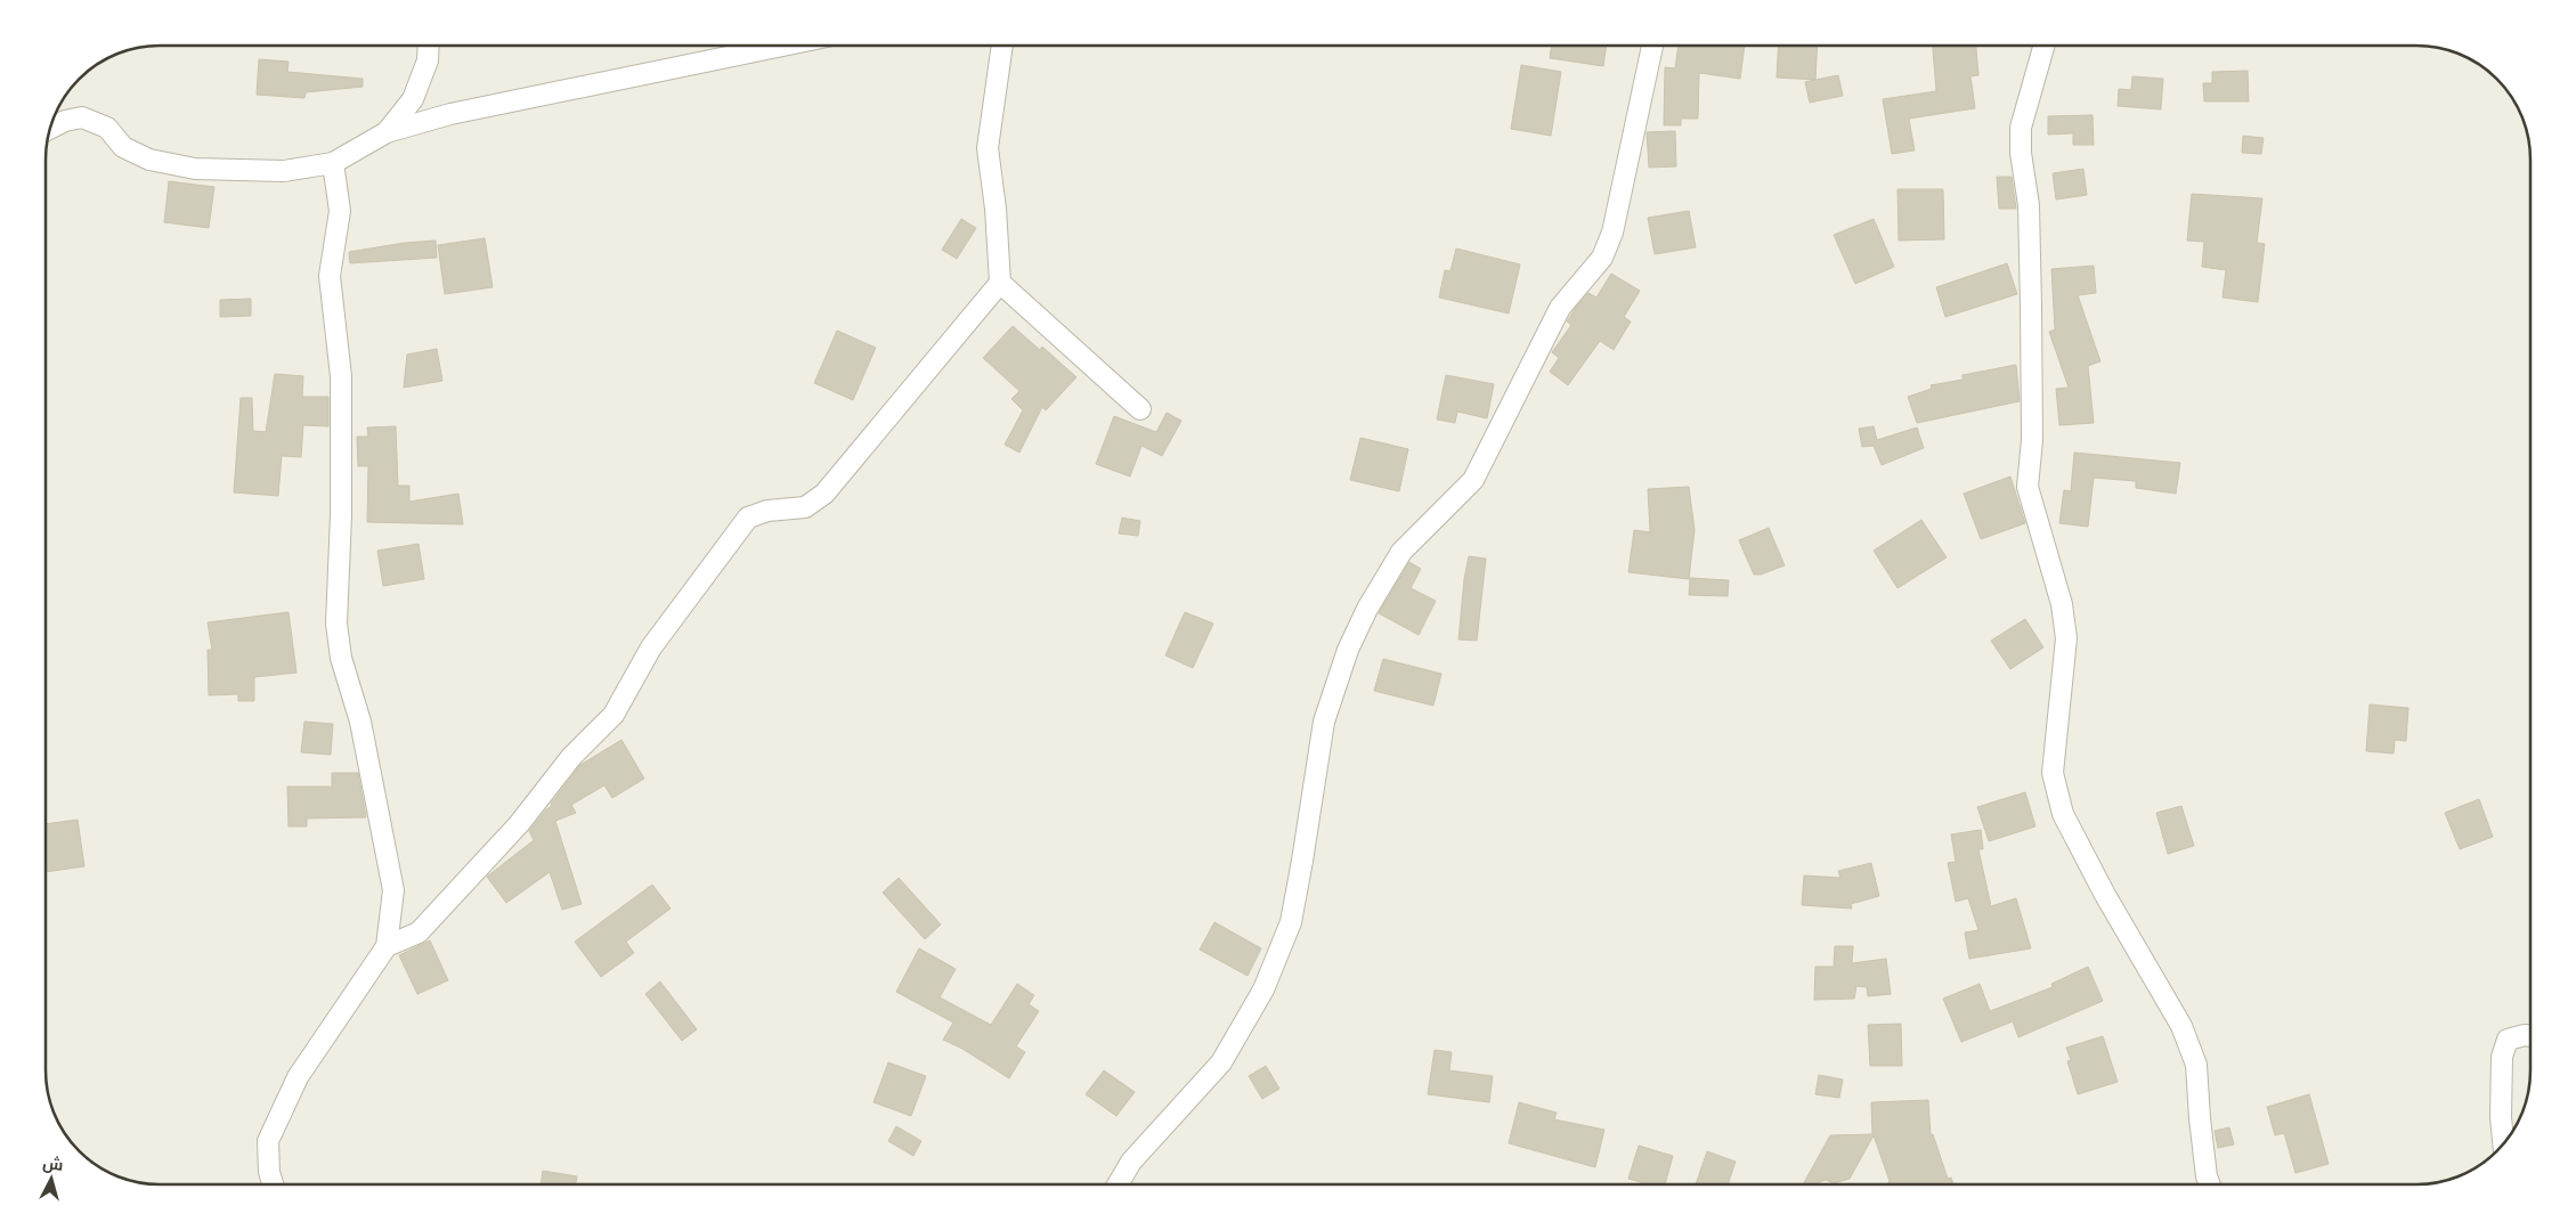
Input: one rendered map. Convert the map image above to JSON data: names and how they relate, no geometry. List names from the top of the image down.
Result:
{
  "north": "top"
}
